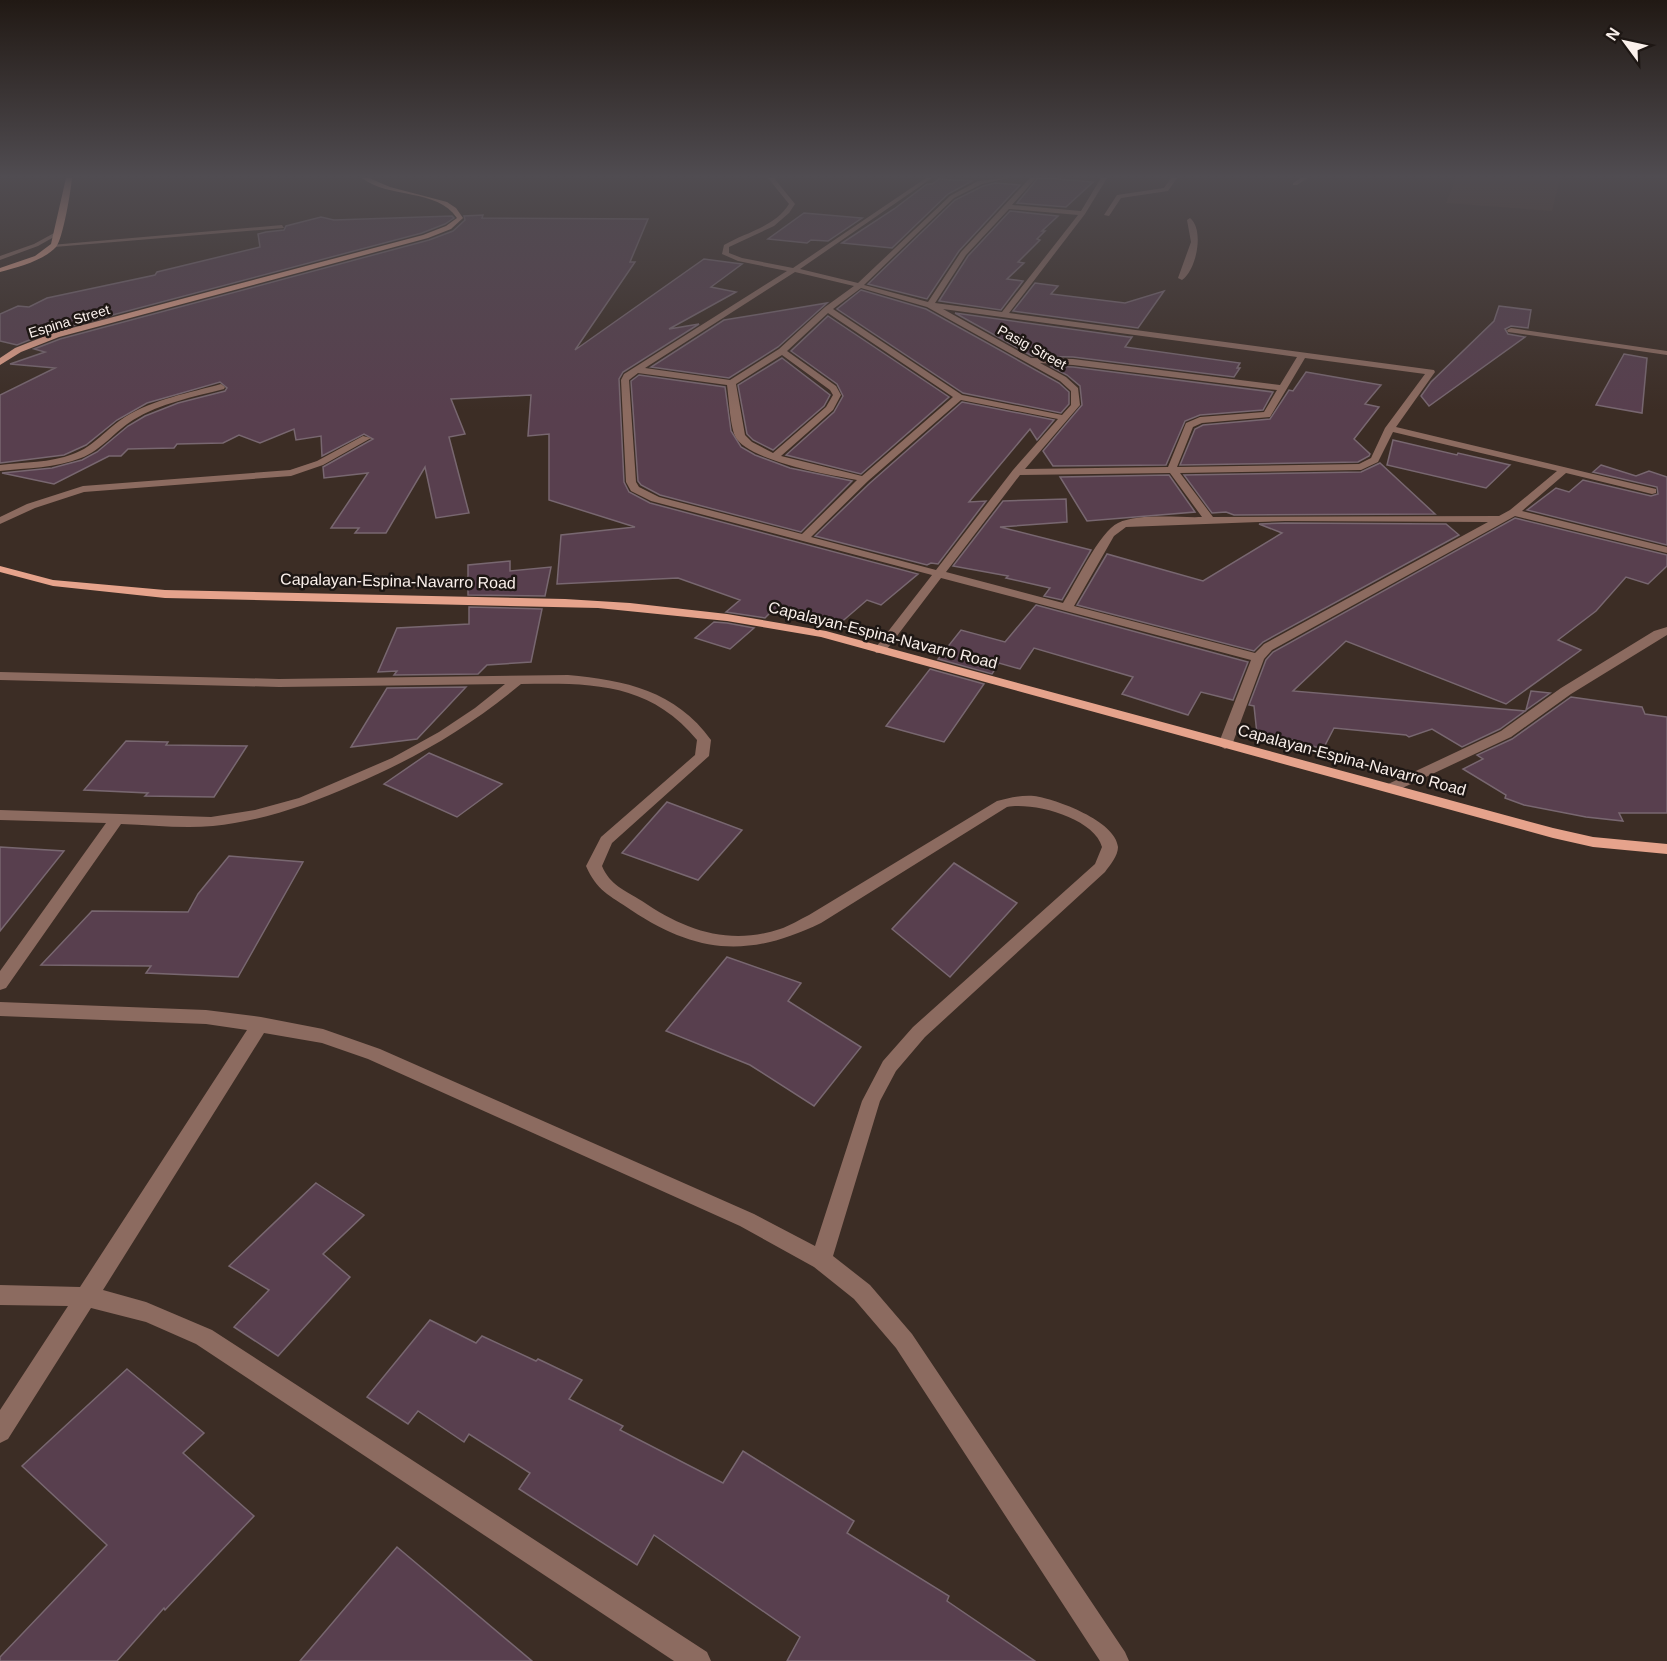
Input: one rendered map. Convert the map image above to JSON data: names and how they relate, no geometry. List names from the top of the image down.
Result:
{
  "streets": {
    "main road": ["Espina Street", "Capalayan-Espina-Navarro Road"],
    "street": ["Pasig Street"]
  },
  "crossings": [
    ["Pasig Street", "Capalayan-Espina-Navarro Road"]
  ],
  "north": "top left"
}
